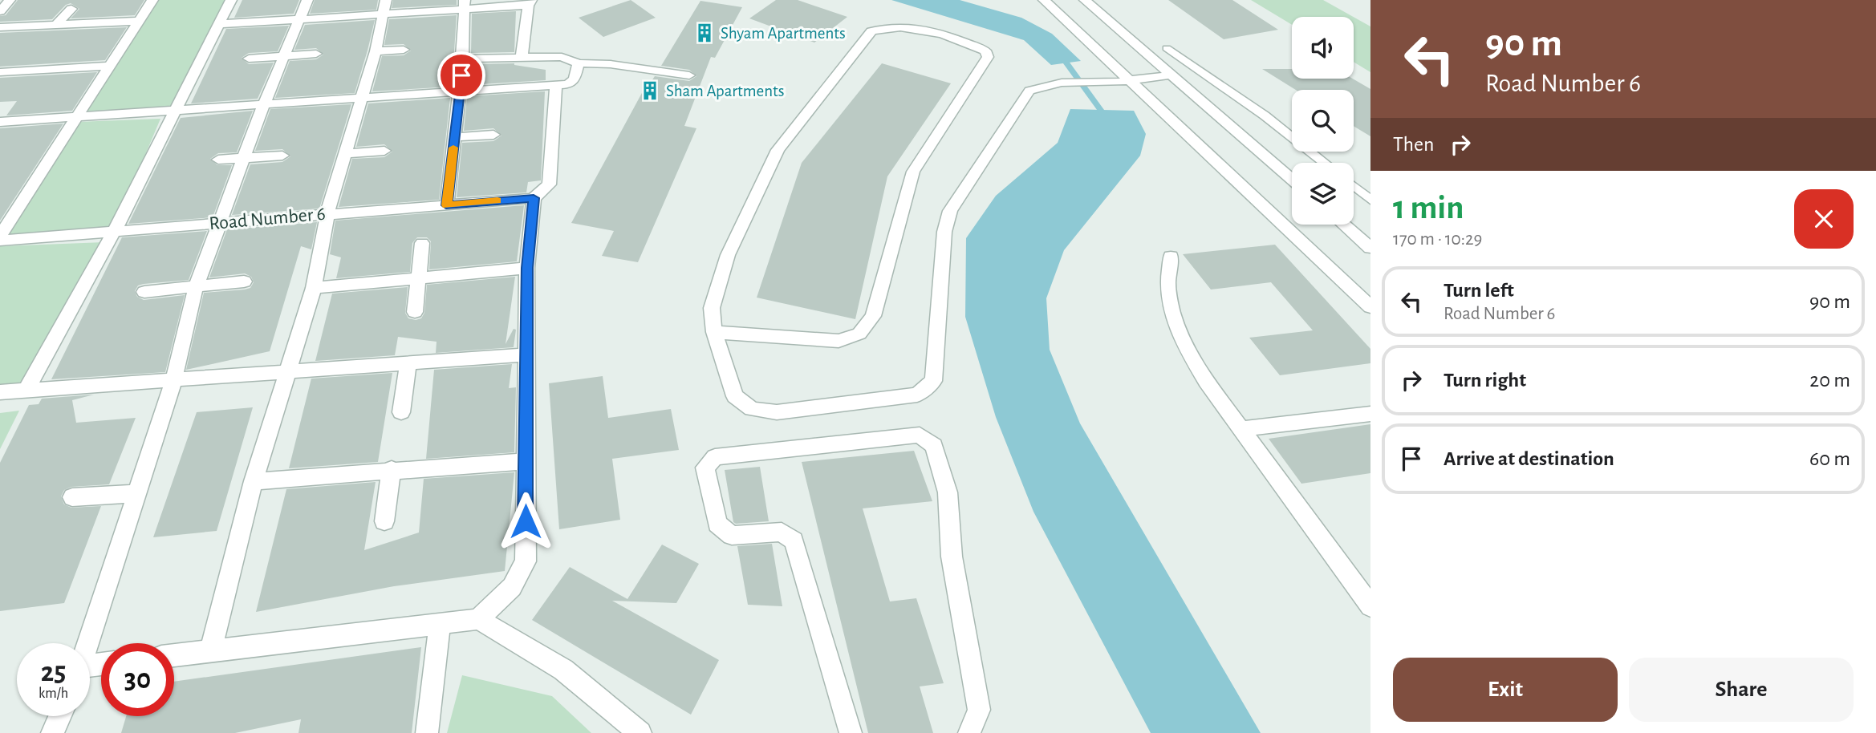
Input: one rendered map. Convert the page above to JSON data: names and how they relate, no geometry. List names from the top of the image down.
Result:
{
  "streets": {
    "street": ["Road Number 6"]
  },
  "places": {
    "building": ["Shyam Apartments", "Sham Apartments"]
  },
  "page": {
    "turn": ["90 m", "Road Number 6"],
    "then": "Then",
    "heading": ["1 min", "170 m · 10:29"],
    "list": [
      {
        "name": "Turn left",
        "note": "Road Number 6",
        "value": "90 m"
      },
      {
        "name": "Turn right",
        "value": "20 m"
      },
      {
        "name": "Arrive at destination",
        "value": "60 m"
      }
    ],
    "speed": "25 km/h",
    "limit": "30",
    "buttons": ["Exit", "Share"]
  }
}
